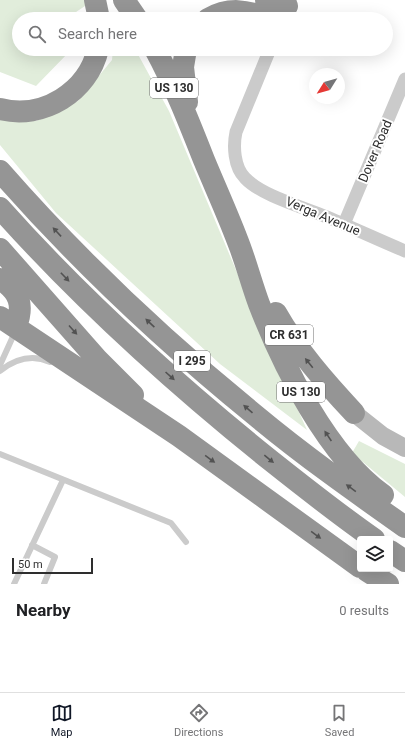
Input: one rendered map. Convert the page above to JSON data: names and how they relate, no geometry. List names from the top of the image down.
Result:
{
  "streets": {
    "highway": ["US 130", "CR 631", "I 295"],
    "street": ["Dover Road", "Verga Avenue"]
  },
  "crossings": [
    ["US 130", "CR 631"],
    ["Dover Road", "Verga Avenue"]
  ],
  "scale_bar": "50 m",
  "north": "bottom left",
  "page": {
    "search": "Search here",
    "scale": "50 m",
    "heading": ["Nearby", "0 results"],
    "nav": ["Map", "Directions", "Saved"]
  }
}
